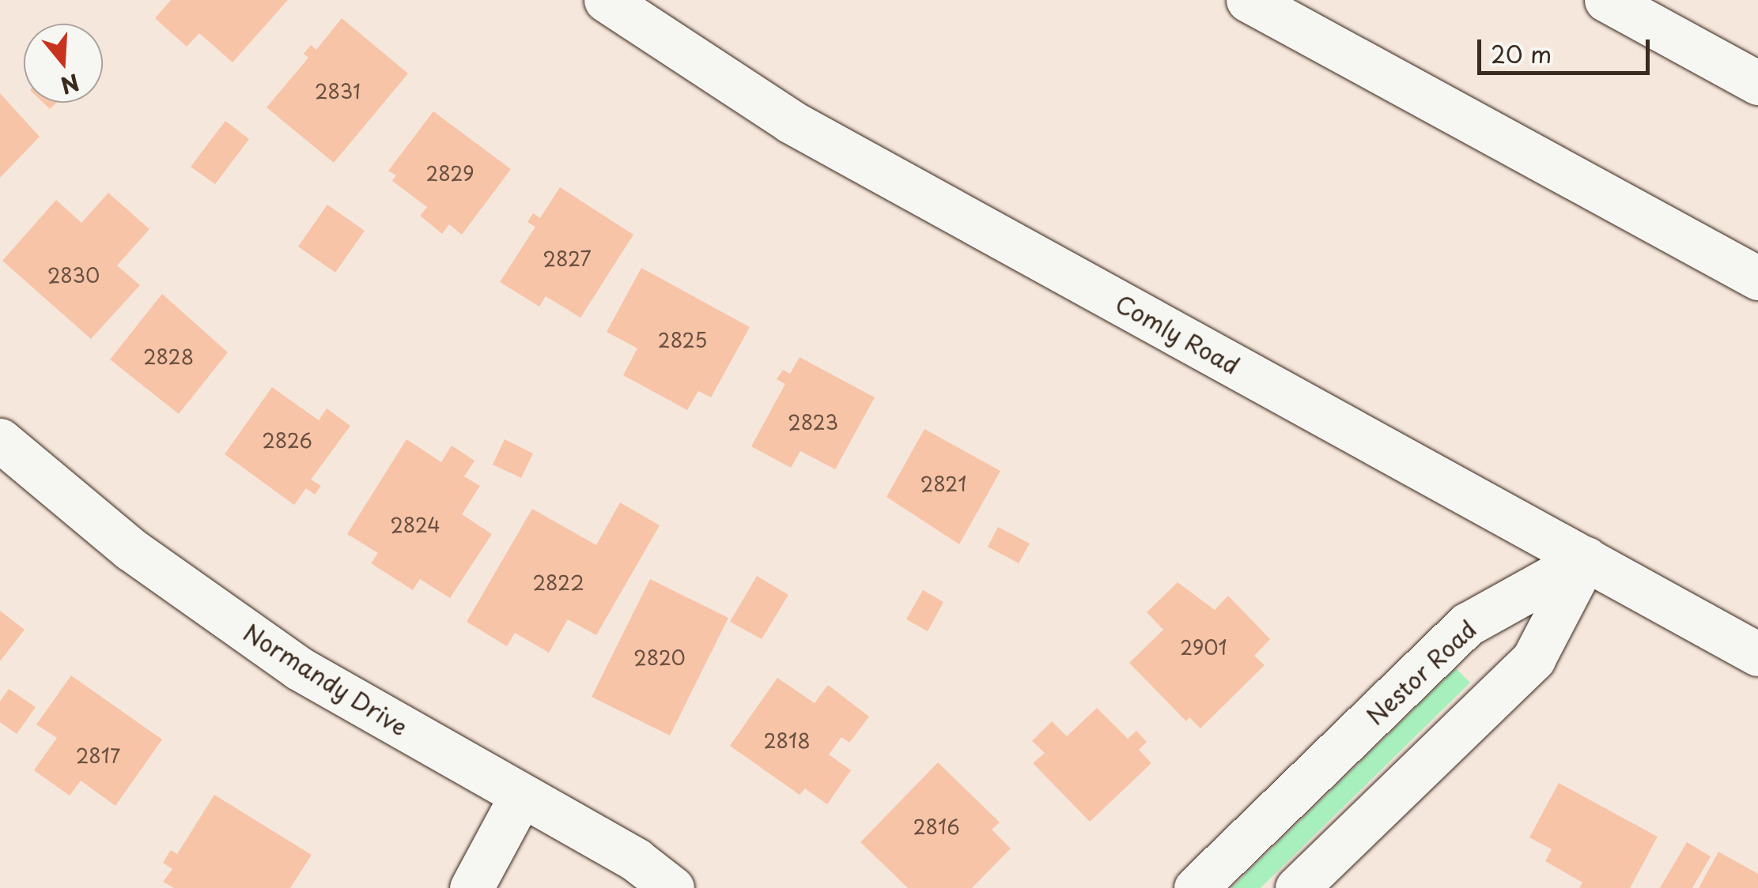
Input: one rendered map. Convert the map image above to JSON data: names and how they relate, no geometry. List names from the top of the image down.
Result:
{
  "streets": {
    "street": ["Comly Road", "Nestor Road", "Normandy Drive"]
  },
  "crossings": [
    ["Comly Road", "Nestor Road"]
  ],
  "house_numbers": [
    "2831",
    "2829",
    "2827",
    "2830",
    "2825",
    "2828",
    "2823",
    "2826",
    "2821",
    "2824",
    "2822",
    "2901",
    "2820",
    "2818",
    "2817",
    "2816"
  ],
  "scale_bar": "20 m",
  "north": "bottom"
}
